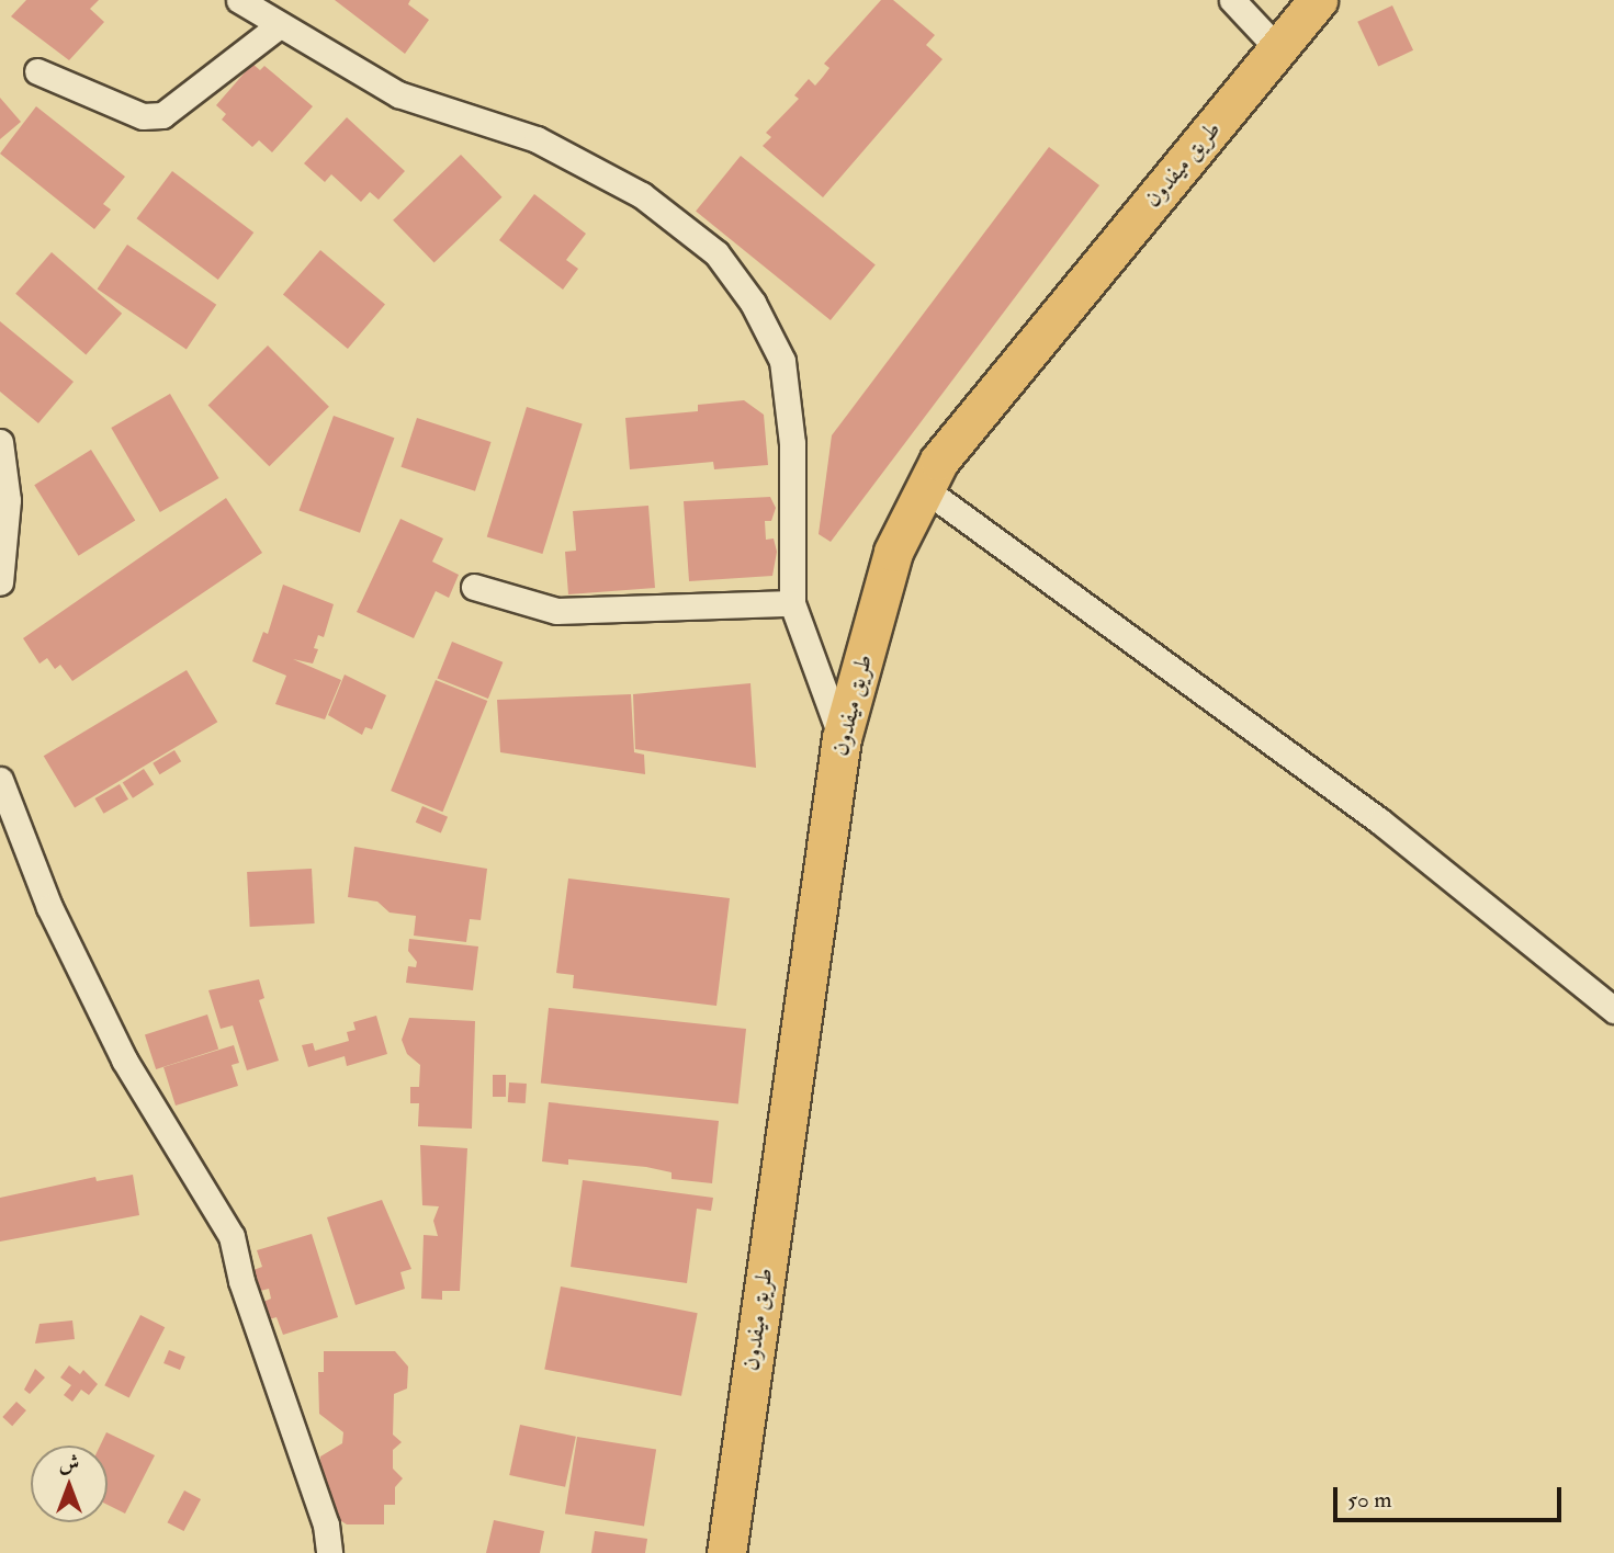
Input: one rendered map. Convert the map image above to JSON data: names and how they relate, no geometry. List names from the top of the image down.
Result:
{
  "streets": {
    "main road": ["طريق ميفدون"]
  },
  "scale_bar": "50 m",
  "north": "top"
}
